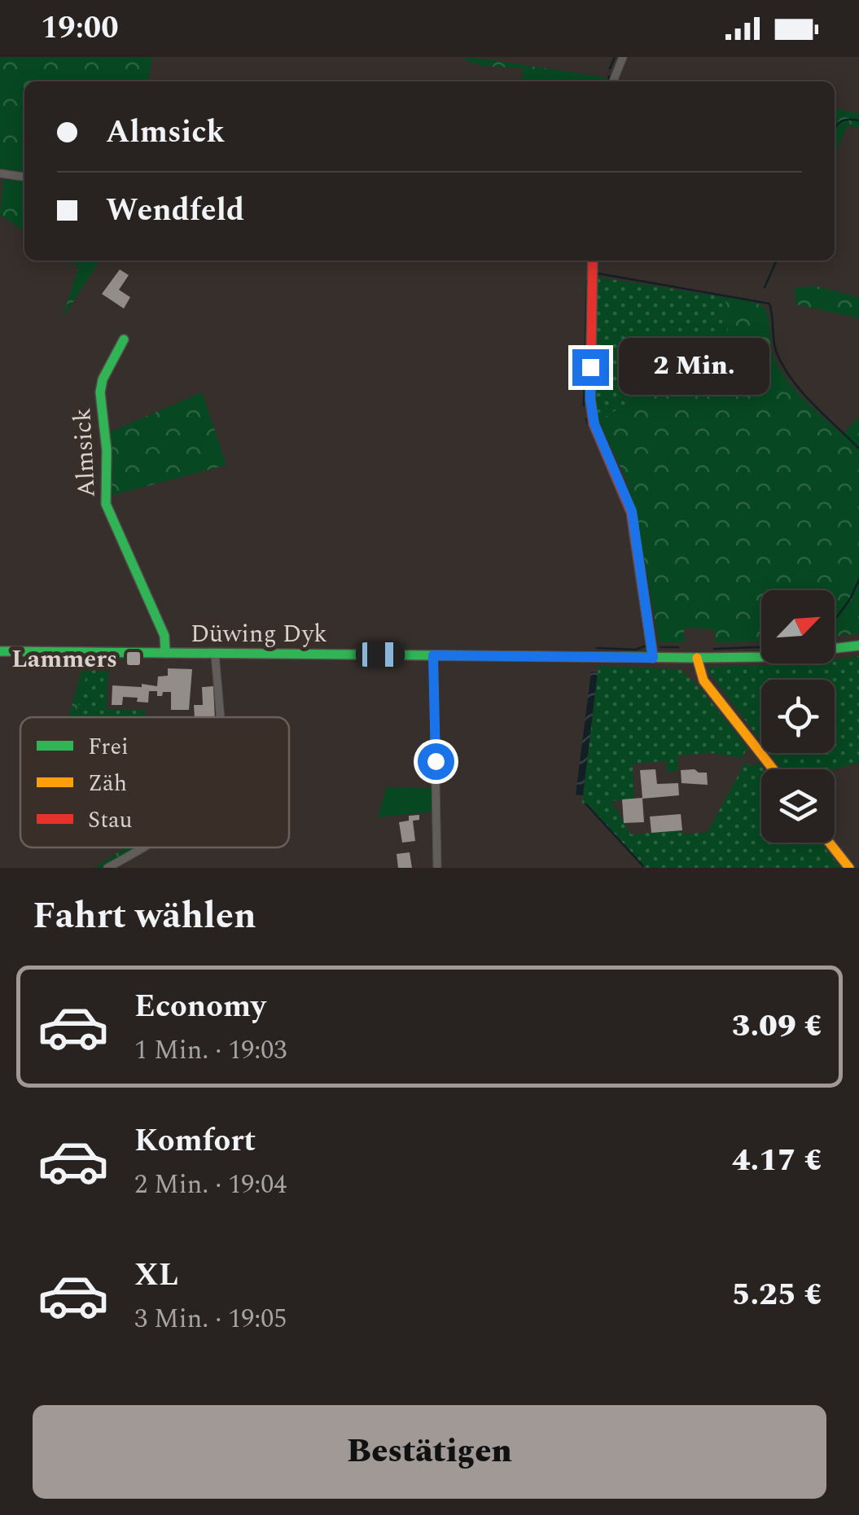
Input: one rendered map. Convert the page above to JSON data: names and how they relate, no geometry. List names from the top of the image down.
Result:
{
  "streets": {
    "street": ["Almsick", "Düwing Dyk"]
  },
  "crossings": [
    ["Almsick", "Düwing Dyk"]
  ],
  "places": {
    "transit": ["Lammers"]
  },
  "legend": ["Frei", "Zäh", "Stau"],
  "north": "top right",
  "page": {
    "status": "19:00",
    "banner": ["Almsick", "Wendfeld"],
    "bubble": "2 Min.",
    "heading": "Fahrt wählen",
    "list": [
      {
        "name": "Economy",
        "note": "1 Min. · 19:03",
        "value": "3.09 €"
      },
      {
        "name": "Komfort",
        "note": "2 Min. · 19:04",
        "value": "4.17 €"
      },
      {
        "name": "XL",
        "note": "3 Min. · 19:05",
        "value": "5.25 €"
      }
    ],
    "buttons": "Bestätigen"
  }
}
